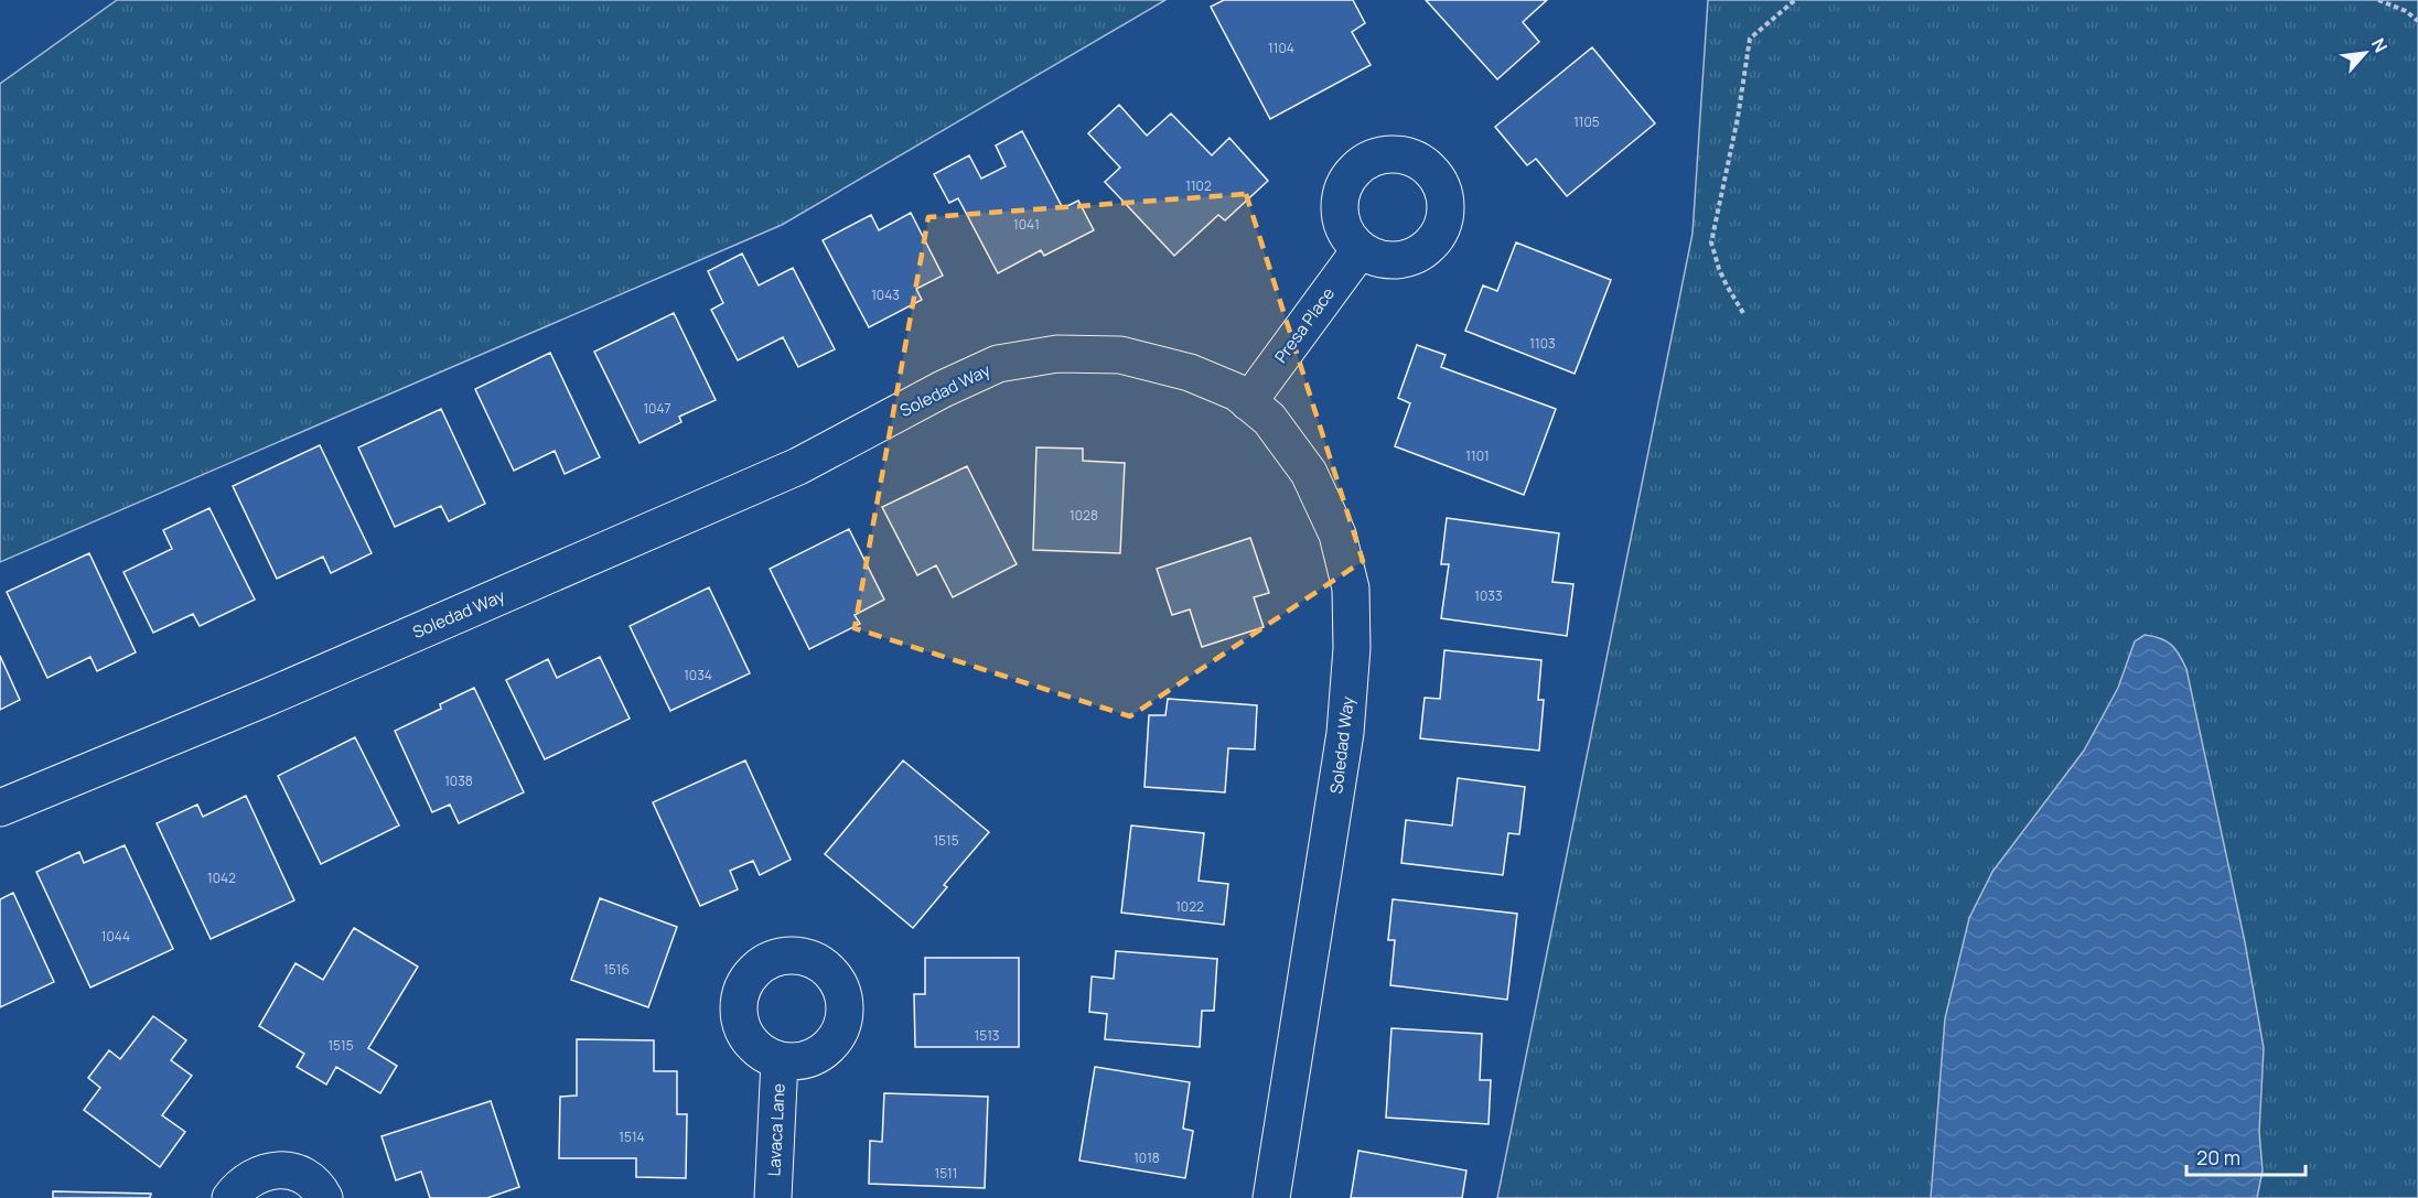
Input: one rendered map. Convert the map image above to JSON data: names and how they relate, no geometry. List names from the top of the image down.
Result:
{
  "streets": {
    "street": ["Presa Place", "Soledad Way", "Lavaca Lane"]
  },
  "crossings": [
    ["Presa Place", "Soledad Way"]
  ],
  "house_numbers": [
    "1104",
    "1105",
    "1102",
    "1041",
    "1043",
    "1103",
    "1047",
    "1101",
    "1028",
    "1033",
    "1034",
    "1038",
    "1515",
    "1042",
    "1022",
    "1044",
    "1516",
    "1513",
    "1515",
    "1514",
    "1018",
    "1511"
  ],
  "scale_bar": "20 m",
  "north": "top right"
}
